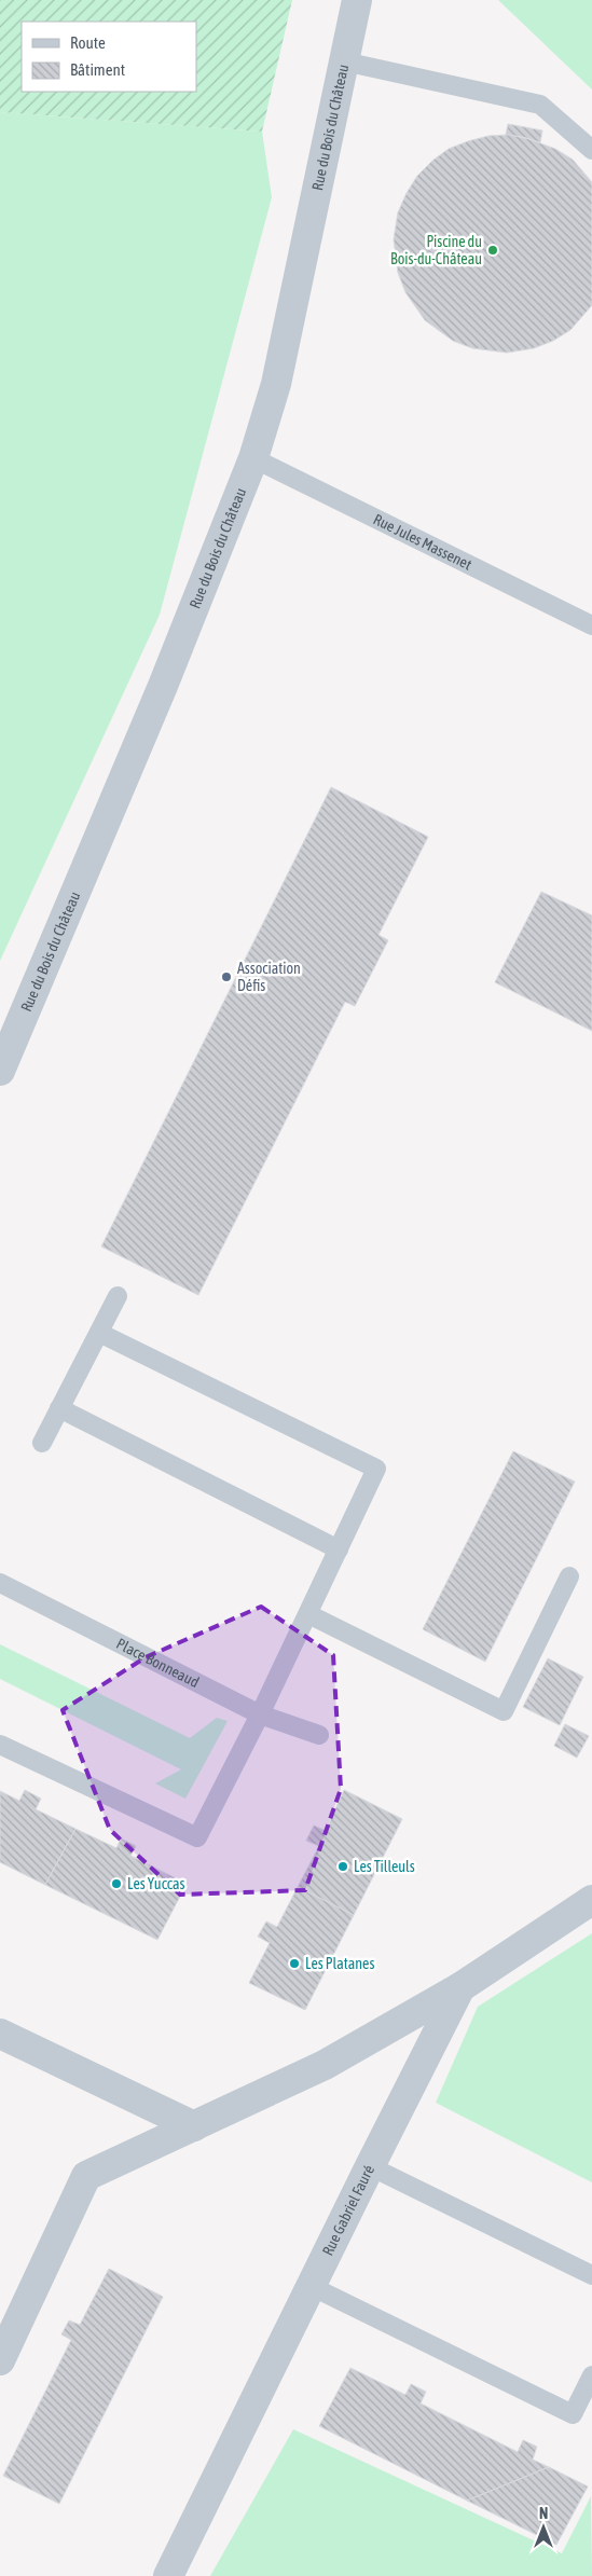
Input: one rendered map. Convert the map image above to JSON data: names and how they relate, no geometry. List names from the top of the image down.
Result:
{
  "streets": {
    "street": ["Rue du Bois du Château", "Rue Gabriel Fauré"],
    "lane": ["Rue Jules Massenet", "Place Bonneaud"]
  },
  "crossings": [
    ["Rue du Bois du Château", "Rue Jules Massenet"]
  ],
  "places": [
    "Piscine du Bois-du-Château",
    "Association Défis",
    "Les Tilleuls",
    "Les Yuccas",
    "Les Platanes"
  ],
  "legend": ["Route", "Bâtiment"],
  "north": "top"
}
